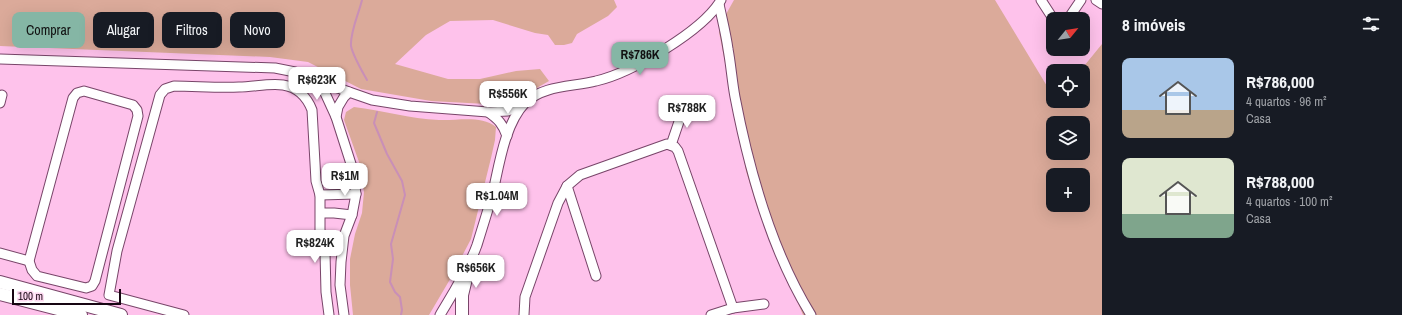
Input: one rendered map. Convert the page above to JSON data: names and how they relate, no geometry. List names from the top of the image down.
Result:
{
  "scale_bar": "100 m",
  "north": "top right",
  "page": {
    "heading": "8 imóveis",
    "map_buttons": "+",
    "chip": [
      "Comprar",
      "Alugar",
      "Filtros",
      "Novo"
    ],
    "price": [
      "R$786K",
      "R$623K",
      "R$556K",
      "R$788K",
      "R$1M",
      "R$1.04M",
      "R$824K",
      "R$656K"
    ],
    "list": [
      {
        "name": "R$786,000",
        "note": "4 quartos · 96 m² · Casa"
      },
      {
        "name": "R$788,000",
        "note": "4 quartos · 100 m² · Casa"
      }
    ],
    "scale": "100 m"
  }
}
